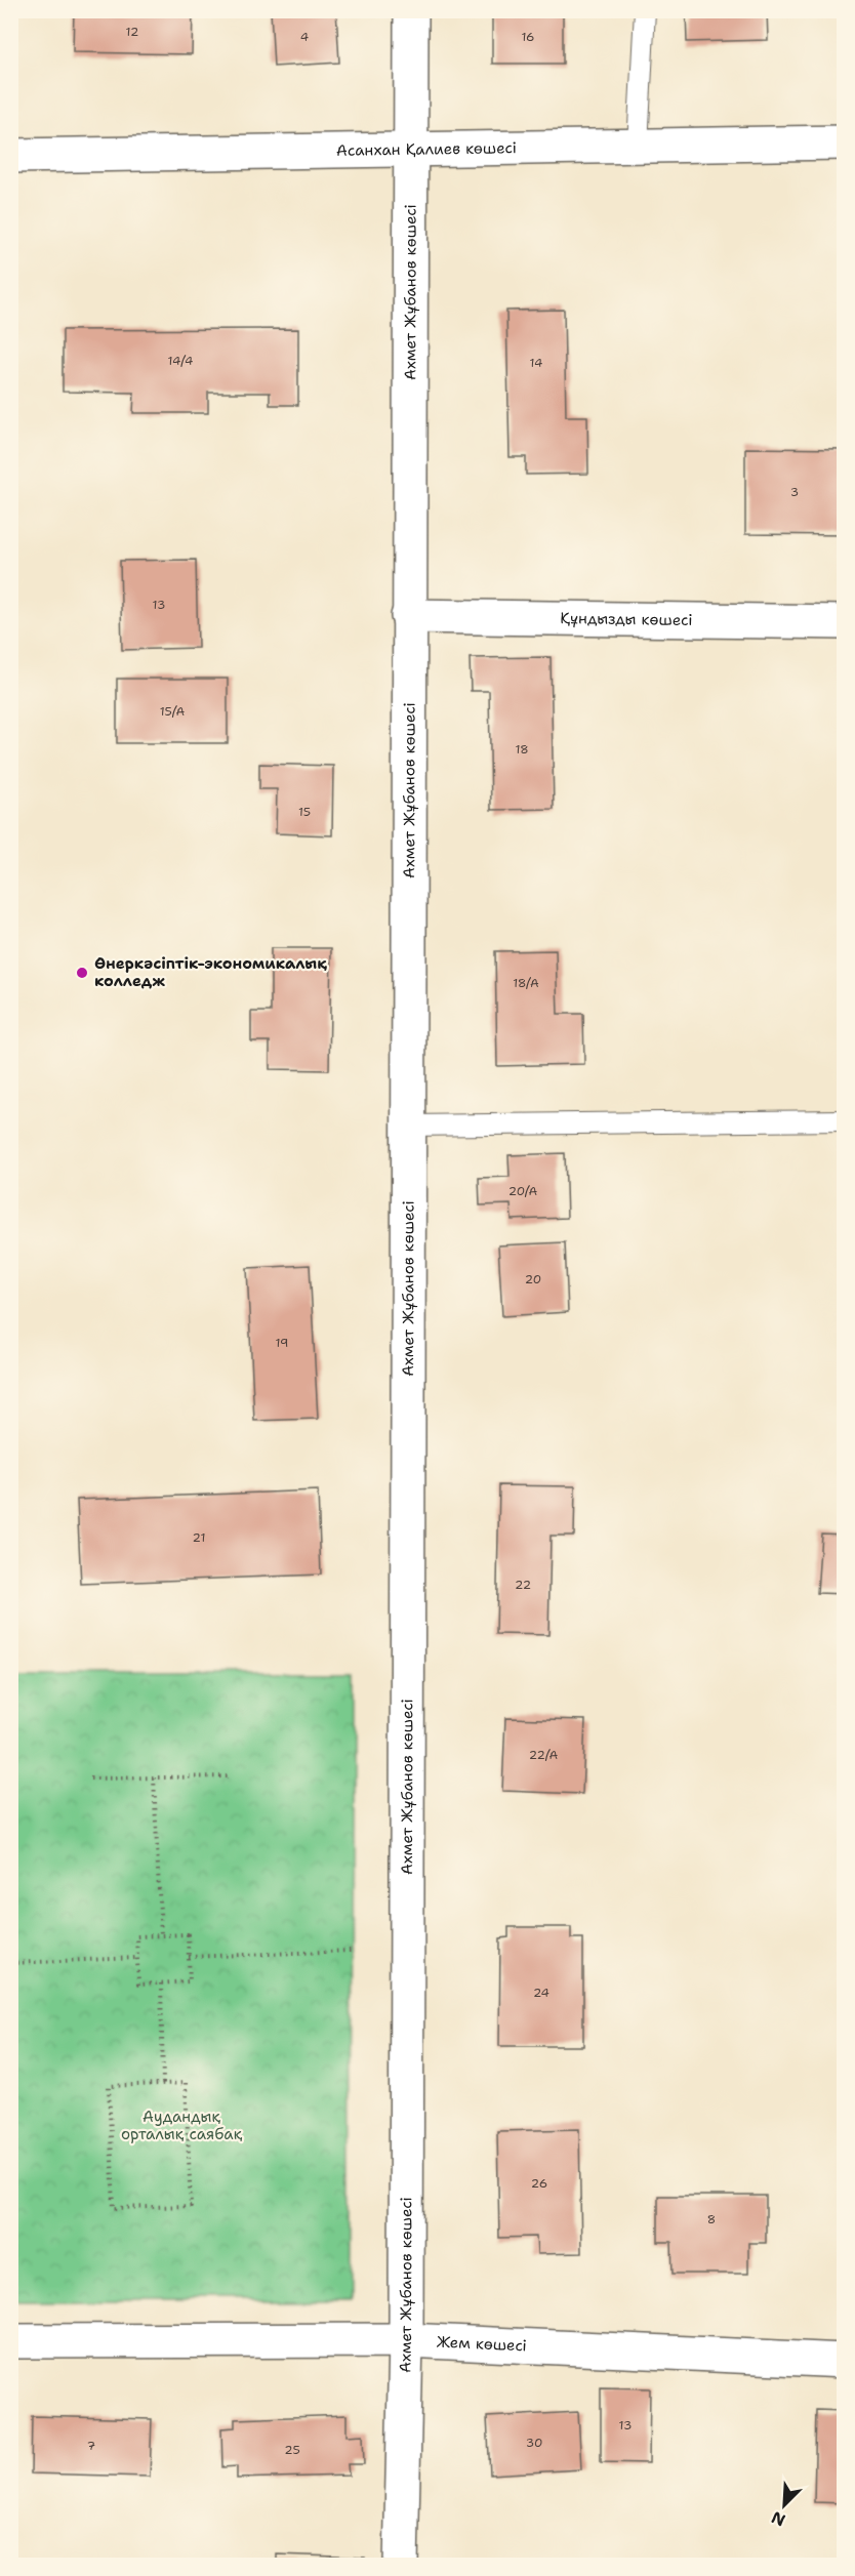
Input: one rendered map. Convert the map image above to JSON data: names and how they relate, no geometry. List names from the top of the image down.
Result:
{
  "streets": {
    "street": [
      "Асанхан Қалиев көшесі",
      "Ахмет Жұбанов көшесі",
      "Құндызды көшесі",
      "Жем көшесі"
    ]
  },
  "crossings": [
    ["Асанхан Қалиев көшесі", "Ахмет Жұбанов көшесі"],
    ["Ахмет Жұбанов көшесі", "Құндызды көшесі"],
    ["Ахмет Жұбанов көшесі", "Жем көшесі"]
  ],
  "parks": ["Аудандық орталық саябақ"],
  "places": ["Өнеркәсіптік-экономикалық колледж"],
  "house_numbers": [
    "12",
    "4",
    "16",
    "14/4",
    "14",
    "3",
    "13",
    "15/А",
    "18",
    "15",
    "18/А",
    "20/А",
    "20",
    "19",
    "21",
    "22",
    "22/А",
    "24",
    "26",
    "8",
    "13",
    "30",
    "7",
    "25"
  ],
  "north": "bottom left"
}
